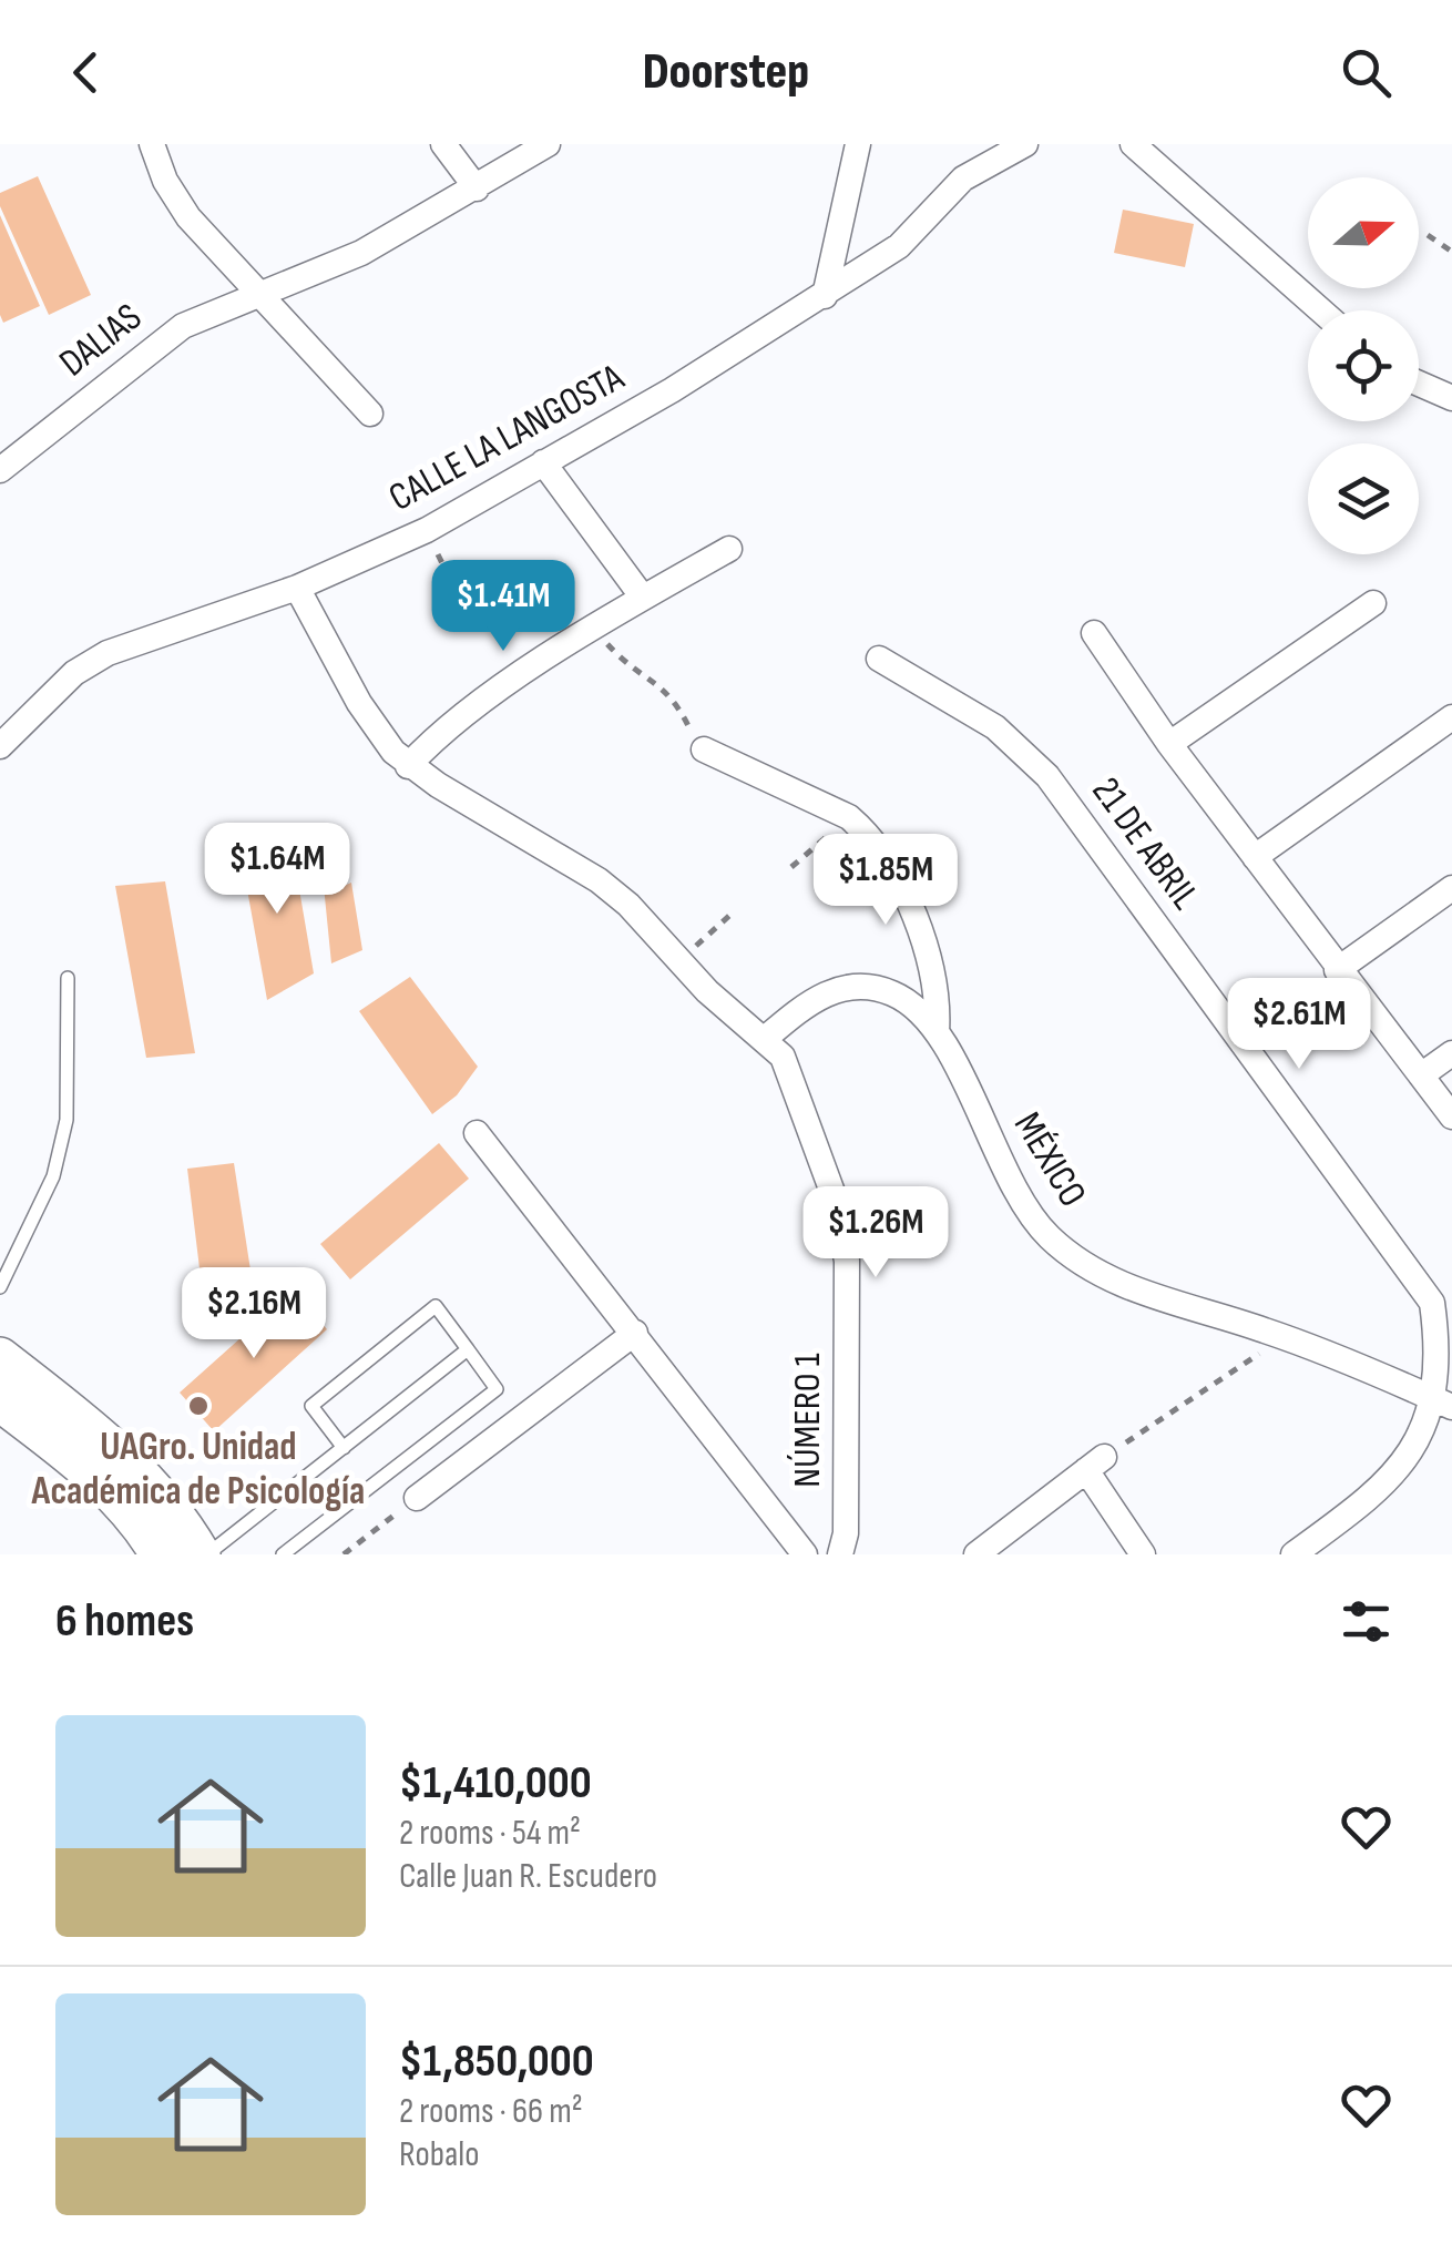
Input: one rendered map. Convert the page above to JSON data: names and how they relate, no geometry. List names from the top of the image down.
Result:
{
  "streets": {
    "street": [
      "DALIAS",
      "CALLE LA LANGOSTA",
      "21 DE ABRIL",
      "MÉXICO",
      "NÚMERO 1"
    ]
  },
  "crossings": [
    ["21 DE ABRIL", "MÉXICO"],
    ["MÉXICO", "NÚMERO 1"]
  ],
  "places": ["UAGro. Unidad Académica de Psicología"],
  "north": "right",
  "page": {
    "header": "Doorstep",
    "price": [
      "$1.41M",
      "$1.64M",
      "$1.85M",
      "$2.61M",
      "$1.26M",
      "$2.16M"
    ],
    "heading": "6 homes",
    "list": [
      {
        "name": "$1,410,000",
        "note": "2 rooms · 54 m² · Calle Juan R. Escudero"
      },
      {
        "name": "$1,850,000",
        "note": "2 rooms · 66 m² · Robalo"
      }
    ]
  }
}
